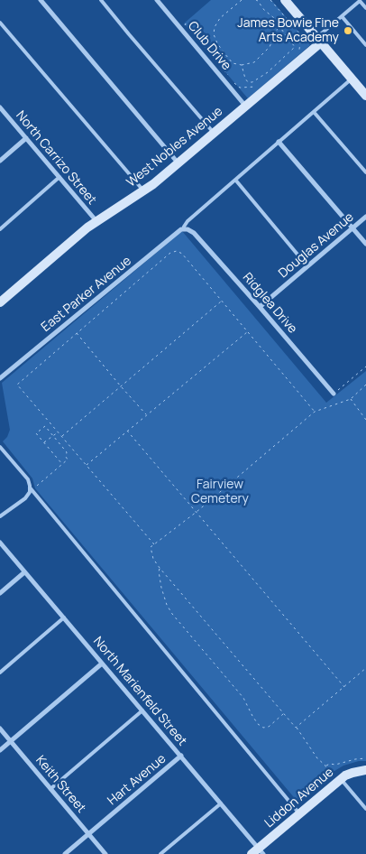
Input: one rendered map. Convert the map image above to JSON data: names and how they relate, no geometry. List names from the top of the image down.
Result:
{
  "streets": {
    "street": [
      "Club Drive",
      "West Nobles Avenue",
      "North Carrizo Street",
      "Douglas Avenue",
      "East Parker Avenue",
      "Ridglea Drive",
      "North Marienfeld Street",
      "Hart Avenue",
      "Keith Street",
      "Liddon Avenue"
    ]
  },
  "crossings": [
    ["Club Drive", "West Nobles Avenue"],
    ["West Nobles Avenue", "North Carrizo Street"],
    ["Douglas Avenue", "Ridglea Drive"],
    ["East Parker Avenue", "Ridglea Drive"],
    ["North Marienfeld Street", "Hart Avenue"],
    ["North Marienfeld Street", "Liddon Avenue"],
    ["Hart Avenue", "Keith Street"]
  ],
  "parks": ["Fairview Cemetery"],
  "places": ["James Bowie Fine Arts Academy"]
}
